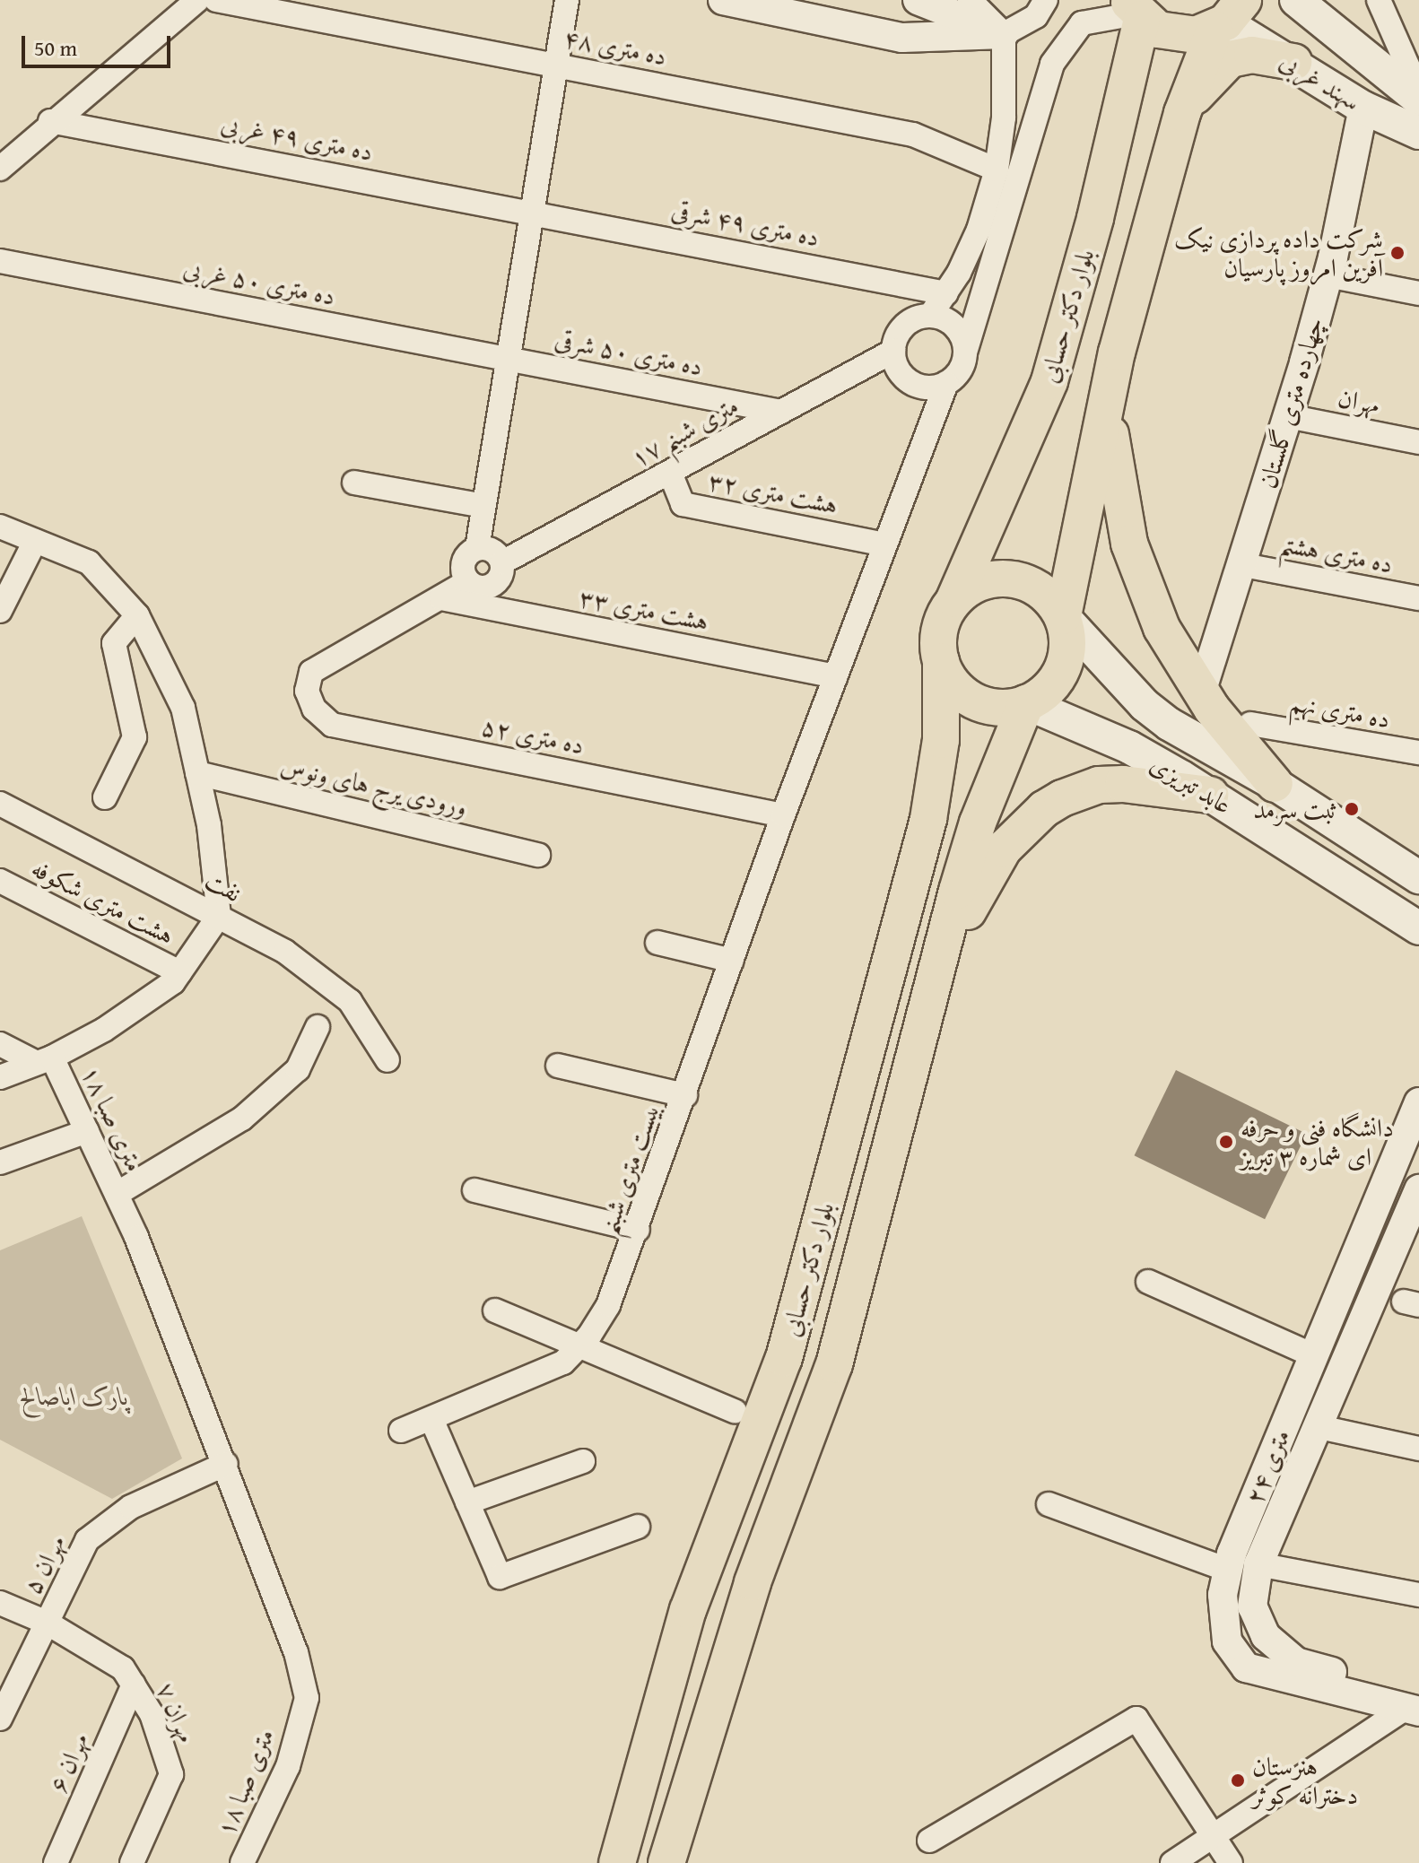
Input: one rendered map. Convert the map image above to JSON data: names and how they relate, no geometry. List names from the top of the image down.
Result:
{
  "streets": {
    "main road": ["سهند غربی", "بلوار دکتر حسابی", "عابد تبریزی"],
    "street": [
      "ده متری ۴۸",
      "ده متری ۴۹ غربی",
      "ده متری ۴۹ شرقی",
      "ده متری ۵۰ غربی",
      "ده متری ۵۰ شرقی",
      "مهران",
      "چهارده متری گلستان",
      "۱۷ متری شبنم",
      "هشت متری ۳۲",
      "ده متری هشتم",
      "هشت متری ۳۳",
      "ده متری نهم",
      "ده متری ۵۲",
      "ورودی یرج های ونوس",
      "نفت",
      "هشت متری شکوفه",
      "متری صبا ۱۸",
      "بیست متری شبنم",
      "۲۴ متری",
      "مهران ۵",
      "مهران ۷",
      "مهران ۶"
    ]
  },
  "crossings": [
    ["سهند غربی", "چهارده متری گلستان"],
    ["ده متری ۴۹ غربی", "ده متری ۴۹ شرقی"],
    ["ده متری ۵۰ غربی", "ده متری ۵۰ شرقی"],
    ["بلوار دکتر حسابی", "عابد تبریزی"],
    ["ده متری ۵۰ شرقی", "۱۷ متری شبنم"],
    ["مهران", "چهارده متری گلستان"],
    ["چهارده متری گلستان", "ده متری هشتم"],
    ["۱۷ متری شبنم", "هشت متری ۳۲"],
    ["۱۷ متری شبنم", "بیست متری شبنم"],
    ["هشت متری ۳۲", "بیست متری شبنم"],
    ["هشت متری ۳۳", "ده متری ۵۲"],
    ["هشت متری ۳۳", "بیست متری شبنم"],
    ["ده متری ۵۲", "بیست متری شبنم"],
    ["نفت", "متری صبا ۱۸"],
    ["هشت متری شکوفه", "متری صبا ۱۸"],
    ["متری صبا ۱۸", "مهران ۵"],
    ["مهران ۵", "مهران ۷"],
    ["مهران ۷", "مهران ۶"]
  ],
  "parks": ["پارک اباصالح"],
  "places": [
    "شرکت داده پردازی نیک آفرین امروز پارسیان",
    "ثبت سرمد",
    "دانشگاه فنی و حرفه ای شماره ۳ تبریز",
    "هنرستان دخترانه کوثر"
  ],
  "scale_bar": "50 m"
}
